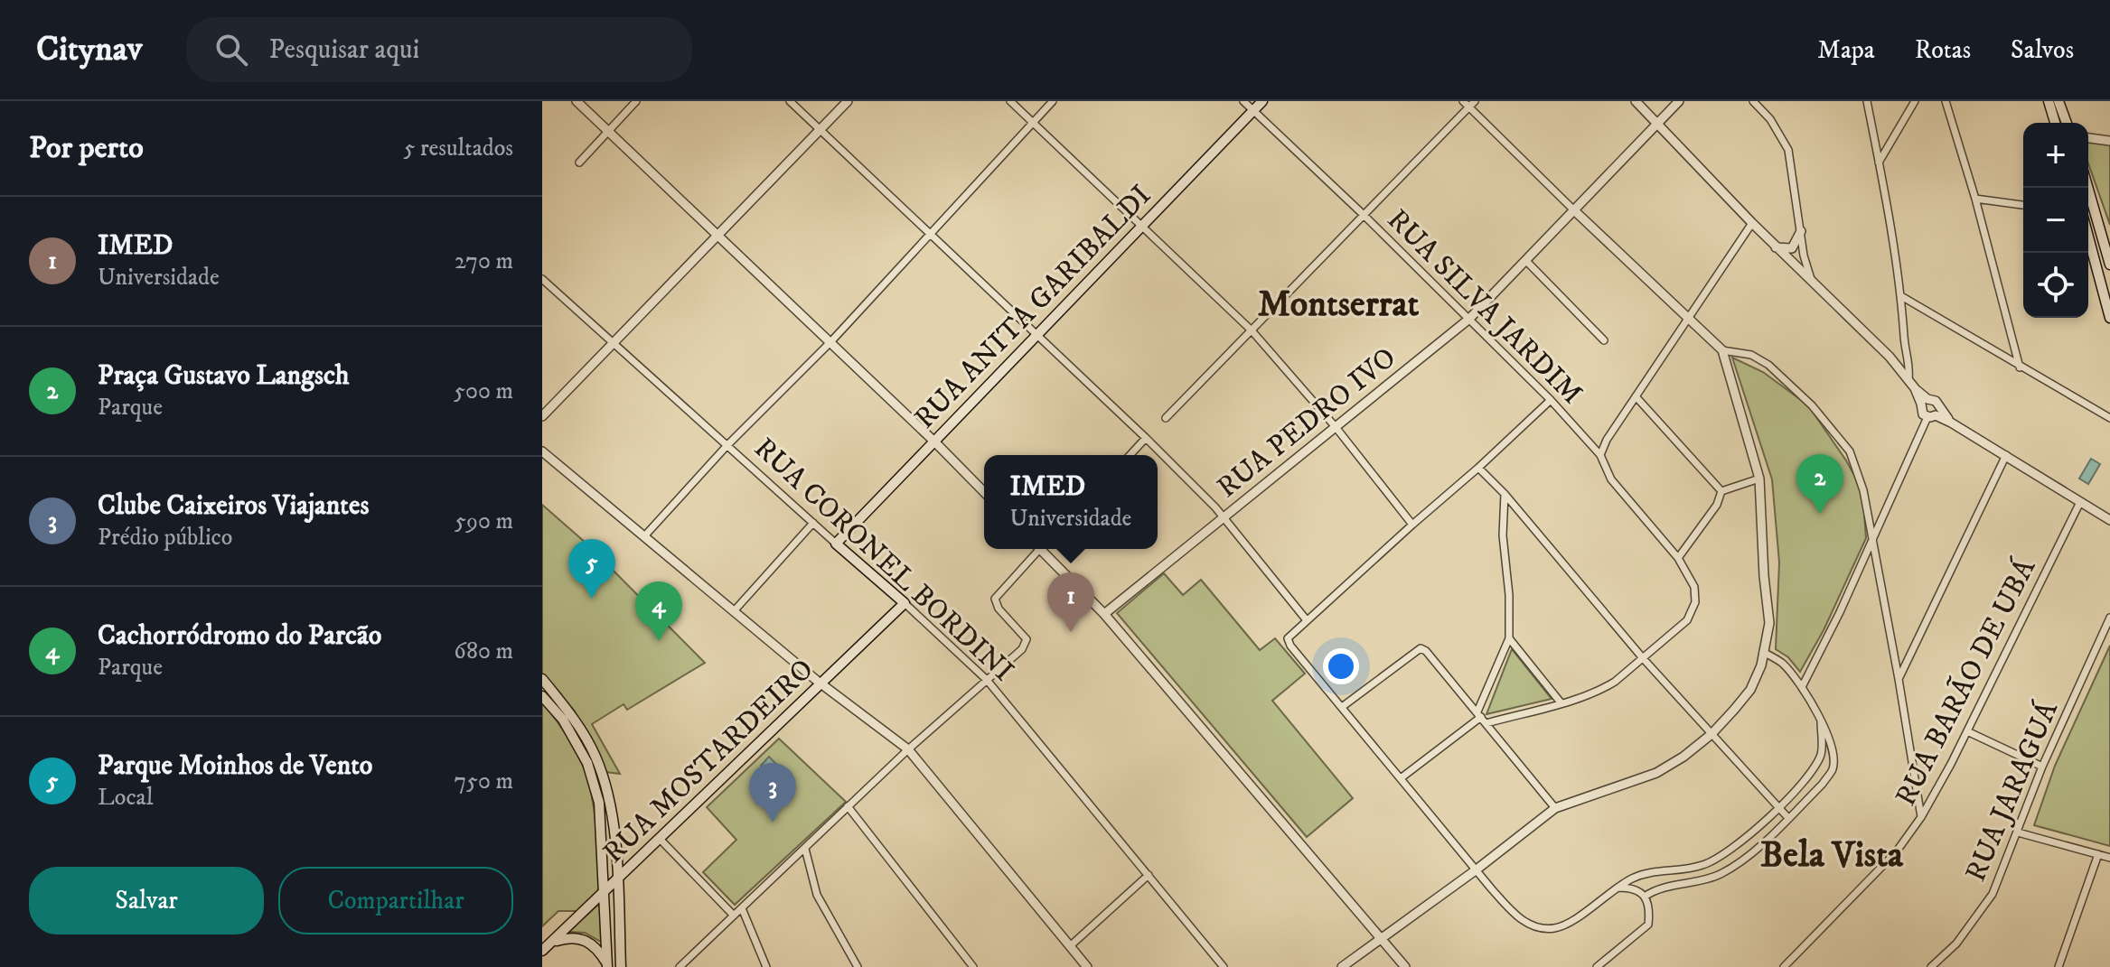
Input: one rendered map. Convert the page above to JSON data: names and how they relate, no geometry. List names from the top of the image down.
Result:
{
  "streets": {
    "main road": ["RUA ANITA GARIBALDI", "RUA CORONEL BORDINI", "RUA MOSTARDEIRO"],
    "street": [
      "RUA SILVA JARDIM",
      "RUA PEDRO IVO",
      "RUA BARÃO DE UBÁ",
      "RUA JARAGUÁ"
    ]
  },
  "crossings": [
    ["RUA ANITA GARIBALDI", "RUA SILVA JARDIM"],
    ["RUA ANITA GARIBALDI", "RUA CORONEL BORDINI"],
    ["RUA SILVA JARDIM", "RUA PEDRO IVO"],
    ["RUA CORONEL BORDINI", "RUA MOSTARDEIRO"]
  ],
  "districts": ["Montserrat", "Bela Vista"],
  "page": {
    "header": "Citynav",
    "search": "Pesquisar aqui",
    "nav": ["Mapa", "Rotas", "Salvos"],
    "heading": ["Por perto", "5 resultados"],
    "map_buttons": ["+", "−"],
    "list": [
      {
        "mark": "1",
        "name": "IMED",
        "note": "Universidade",
        "value": "270 m"
      },
      {
        "mark": "2",
        "name": "Praça Gustavo Langsch",
        "note": "Parque",
        "value": "500 m"
      },
      {
        "mark": "3",
        "name": "Clube Caixeiros Viajantes",
        "note": "Prédio público",
        "value": "590 m"
      },
      {
        "mark": "4",
        "name": "Cachorródromo do Parcão",
        "note": "Parque",
        "value": "680 m"
      },
      {
        "mark": "5",
        "name": "Parque Moinhos de Vento",
        "note": "Local",
        "value": "750 m"
      }
    ],
    "pins": [
      "2",
      "5",
      "1",
      "4",
      "3"
    ],
    "popup": ["IMED", "Universidade"],
    "buttons": ["Salvar", "Compartilhar"]
  }
}
